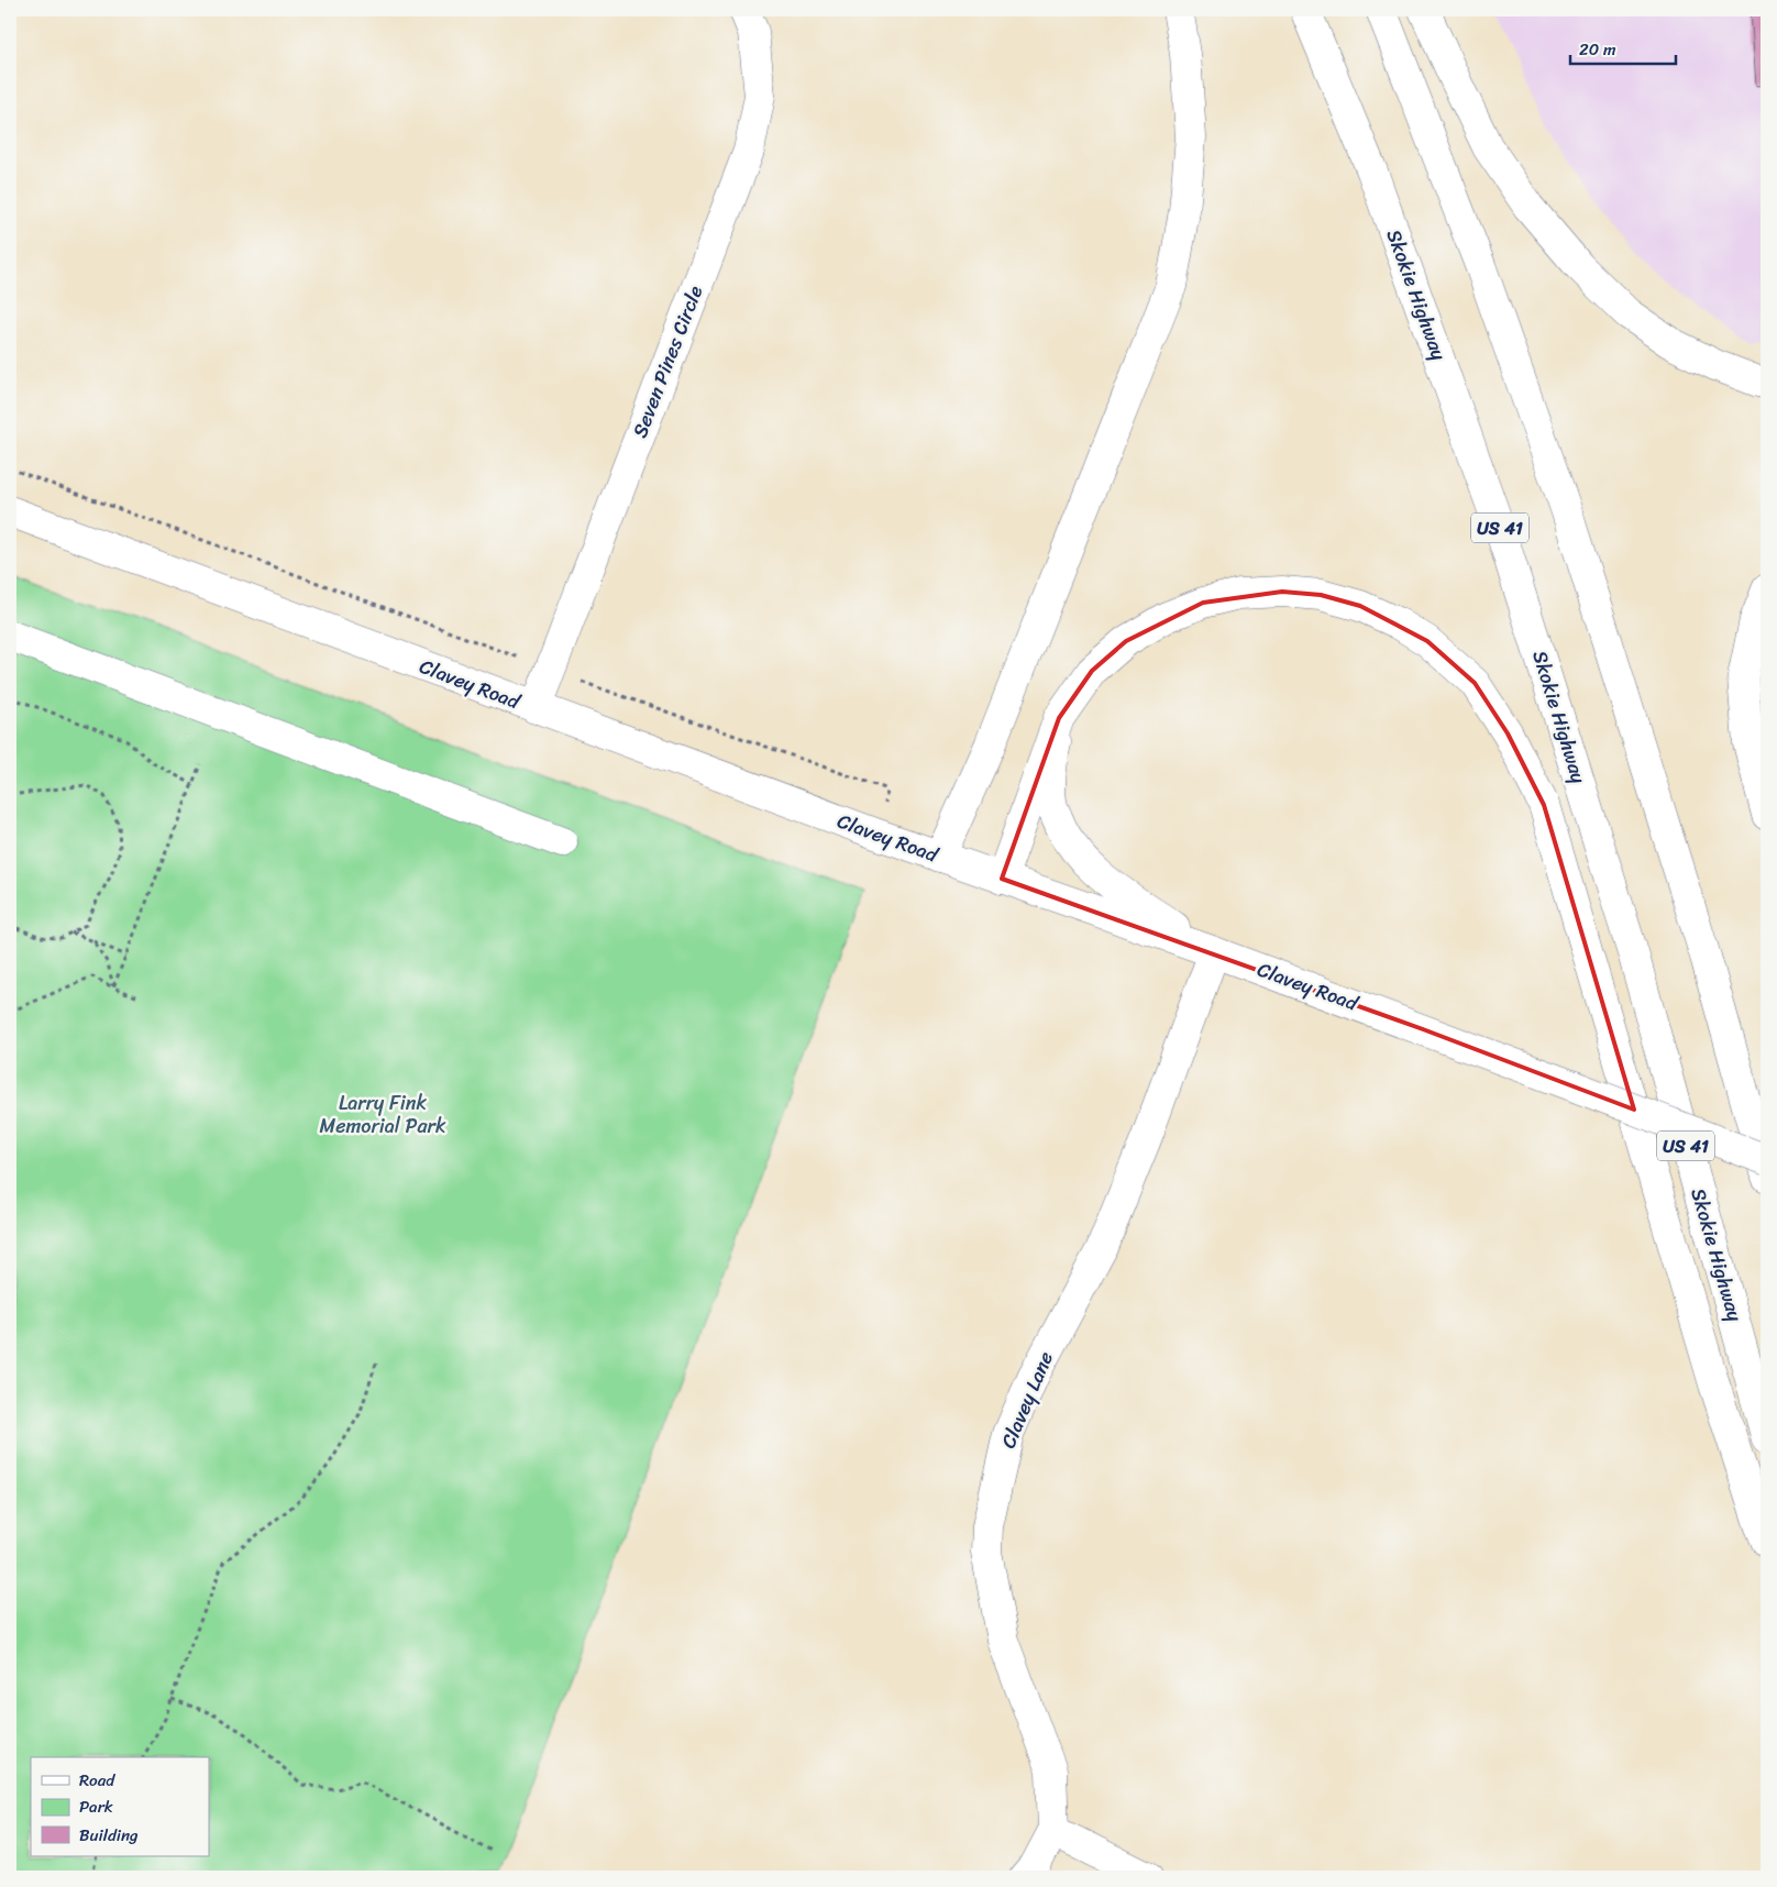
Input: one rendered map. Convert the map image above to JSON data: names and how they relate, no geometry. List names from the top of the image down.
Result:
{
  "streets": {
    "main road": [
      "Skokie Highway",
      "Seven Pines Circle",
      "US 41",
      "Clavey Road",
      "Clavey Lane"
    ]
  },
  "crossings": [
    ["Seven Pines Circle", "Clavey Road"],
    ["Clavey Road", "Clavey Lane"]
  ],
  "parks": ["Larry Fink Memorial Park"],
  "legend": ["Road", "Park", "Building"],
  "scale_bar": "20 m"
}
